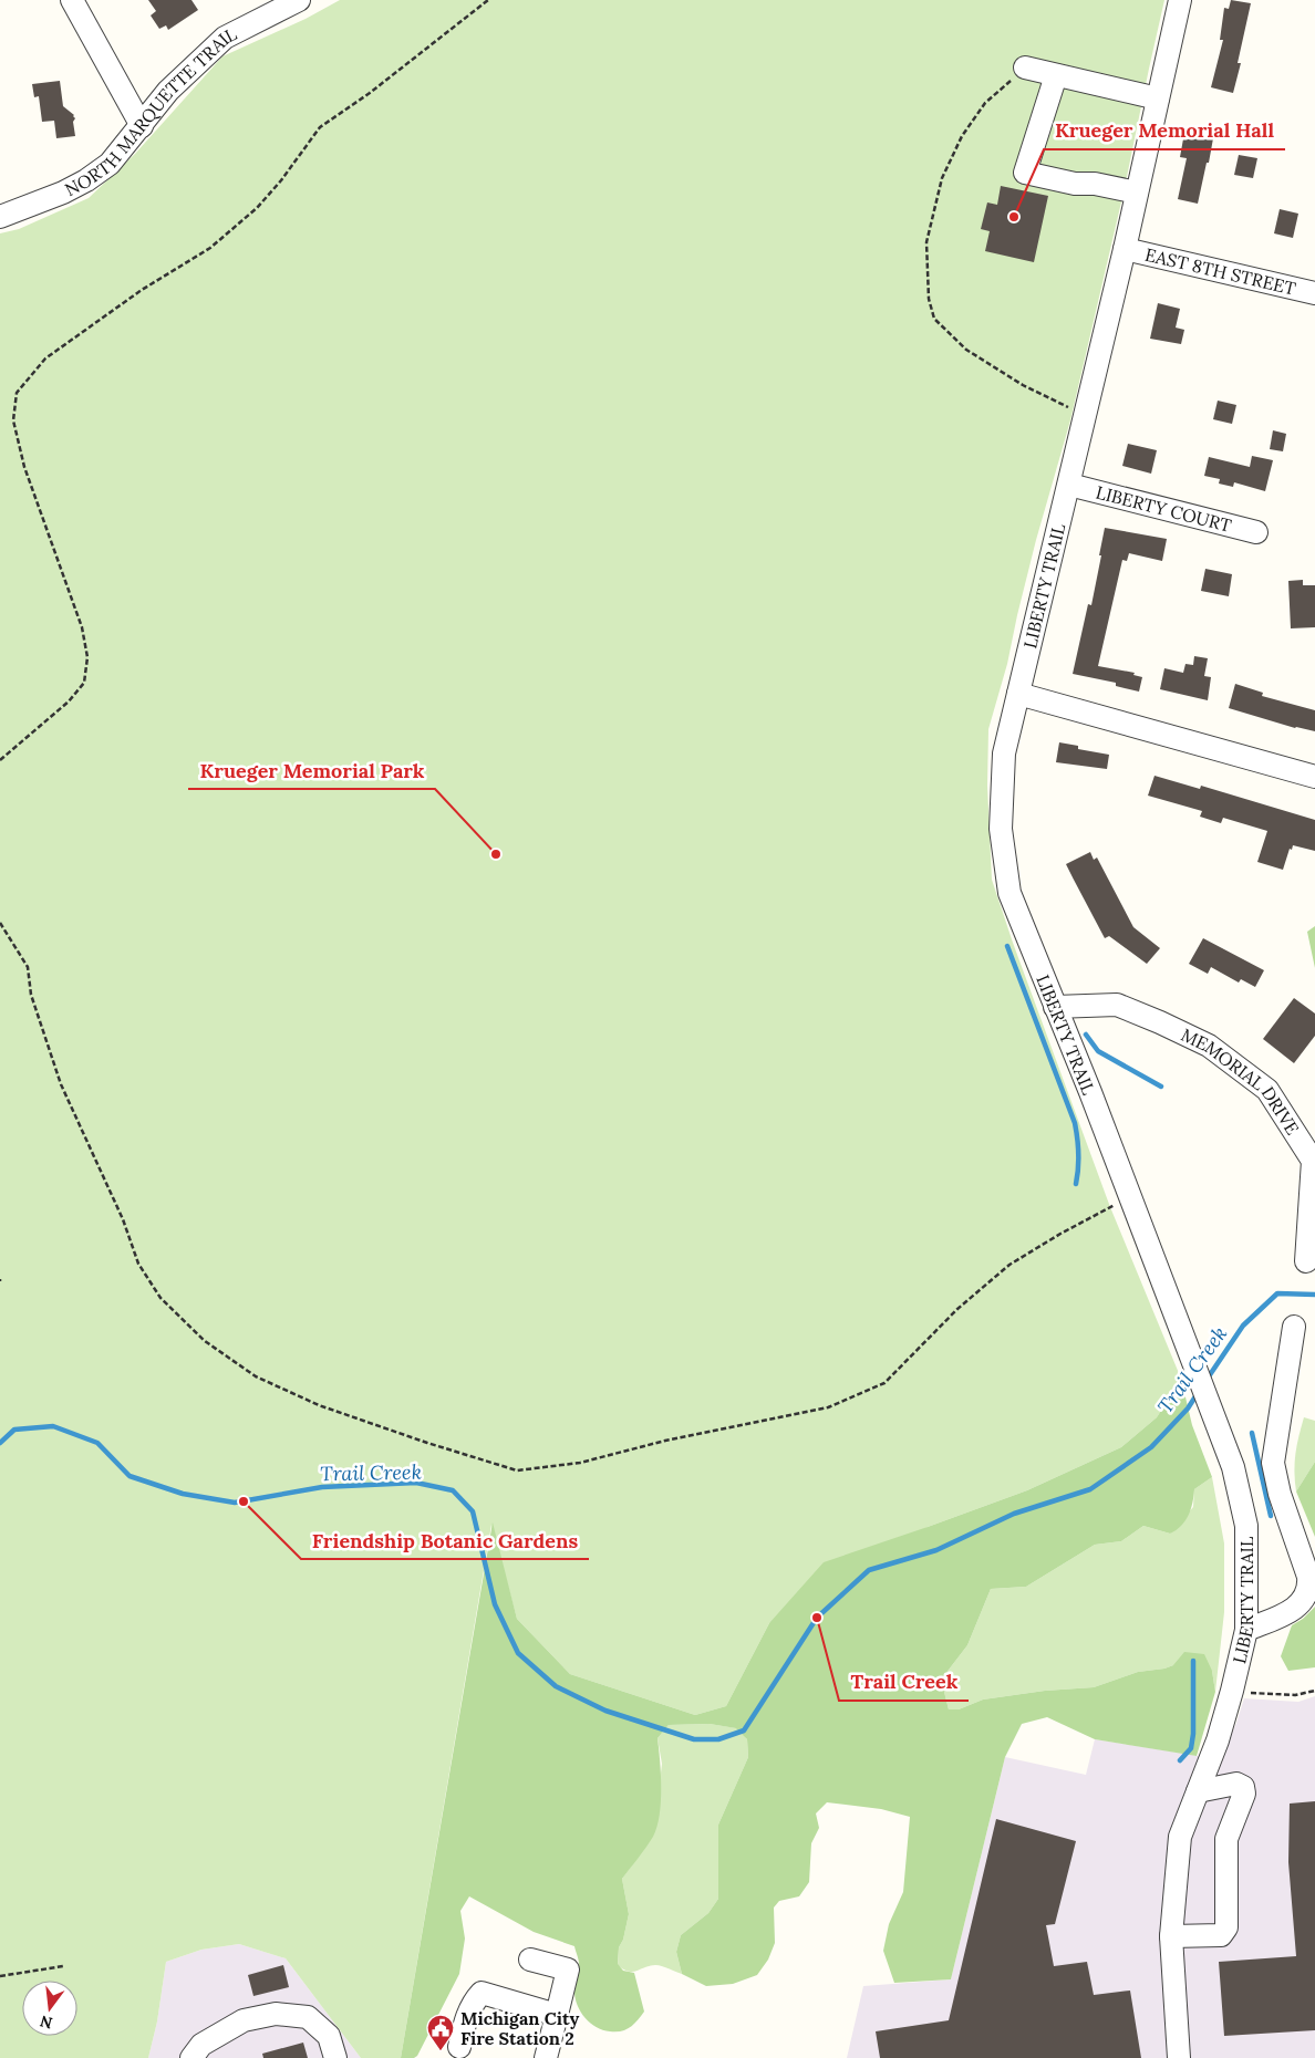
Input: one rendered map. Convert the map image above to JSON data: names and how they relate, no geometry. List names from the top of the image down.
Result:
{
  "streets": {
    "street": [
      "NORTH MARQUETTE TRAIL",
      "EAST 8TH STREET",
      "LIBERTY COURT",
      "LIBERTY TRAIL",
      "MEMORIAL DRIVE"
    ]
  },
  "crossings": [
    ["EAST 8TH STREET", "LIBERTY TRAIL"],
    ["LIBERTY COURT", "LIBERTY TRAIL"],
    ["LIBERTY TRAIL", "MEMORIAL DRIVE"]
  ],
  "water": ["Trail Creek"],
  "places": {
    "other": [
      "Krueger Memorial Hall",
      "Krueger Memorial Park",
      "Friendship Botanic Gardens",
      "Trail Creek"
    ],
    "public building": ["Michigan City Fire Station 2"]
  },
  "north": "bottom"
}
